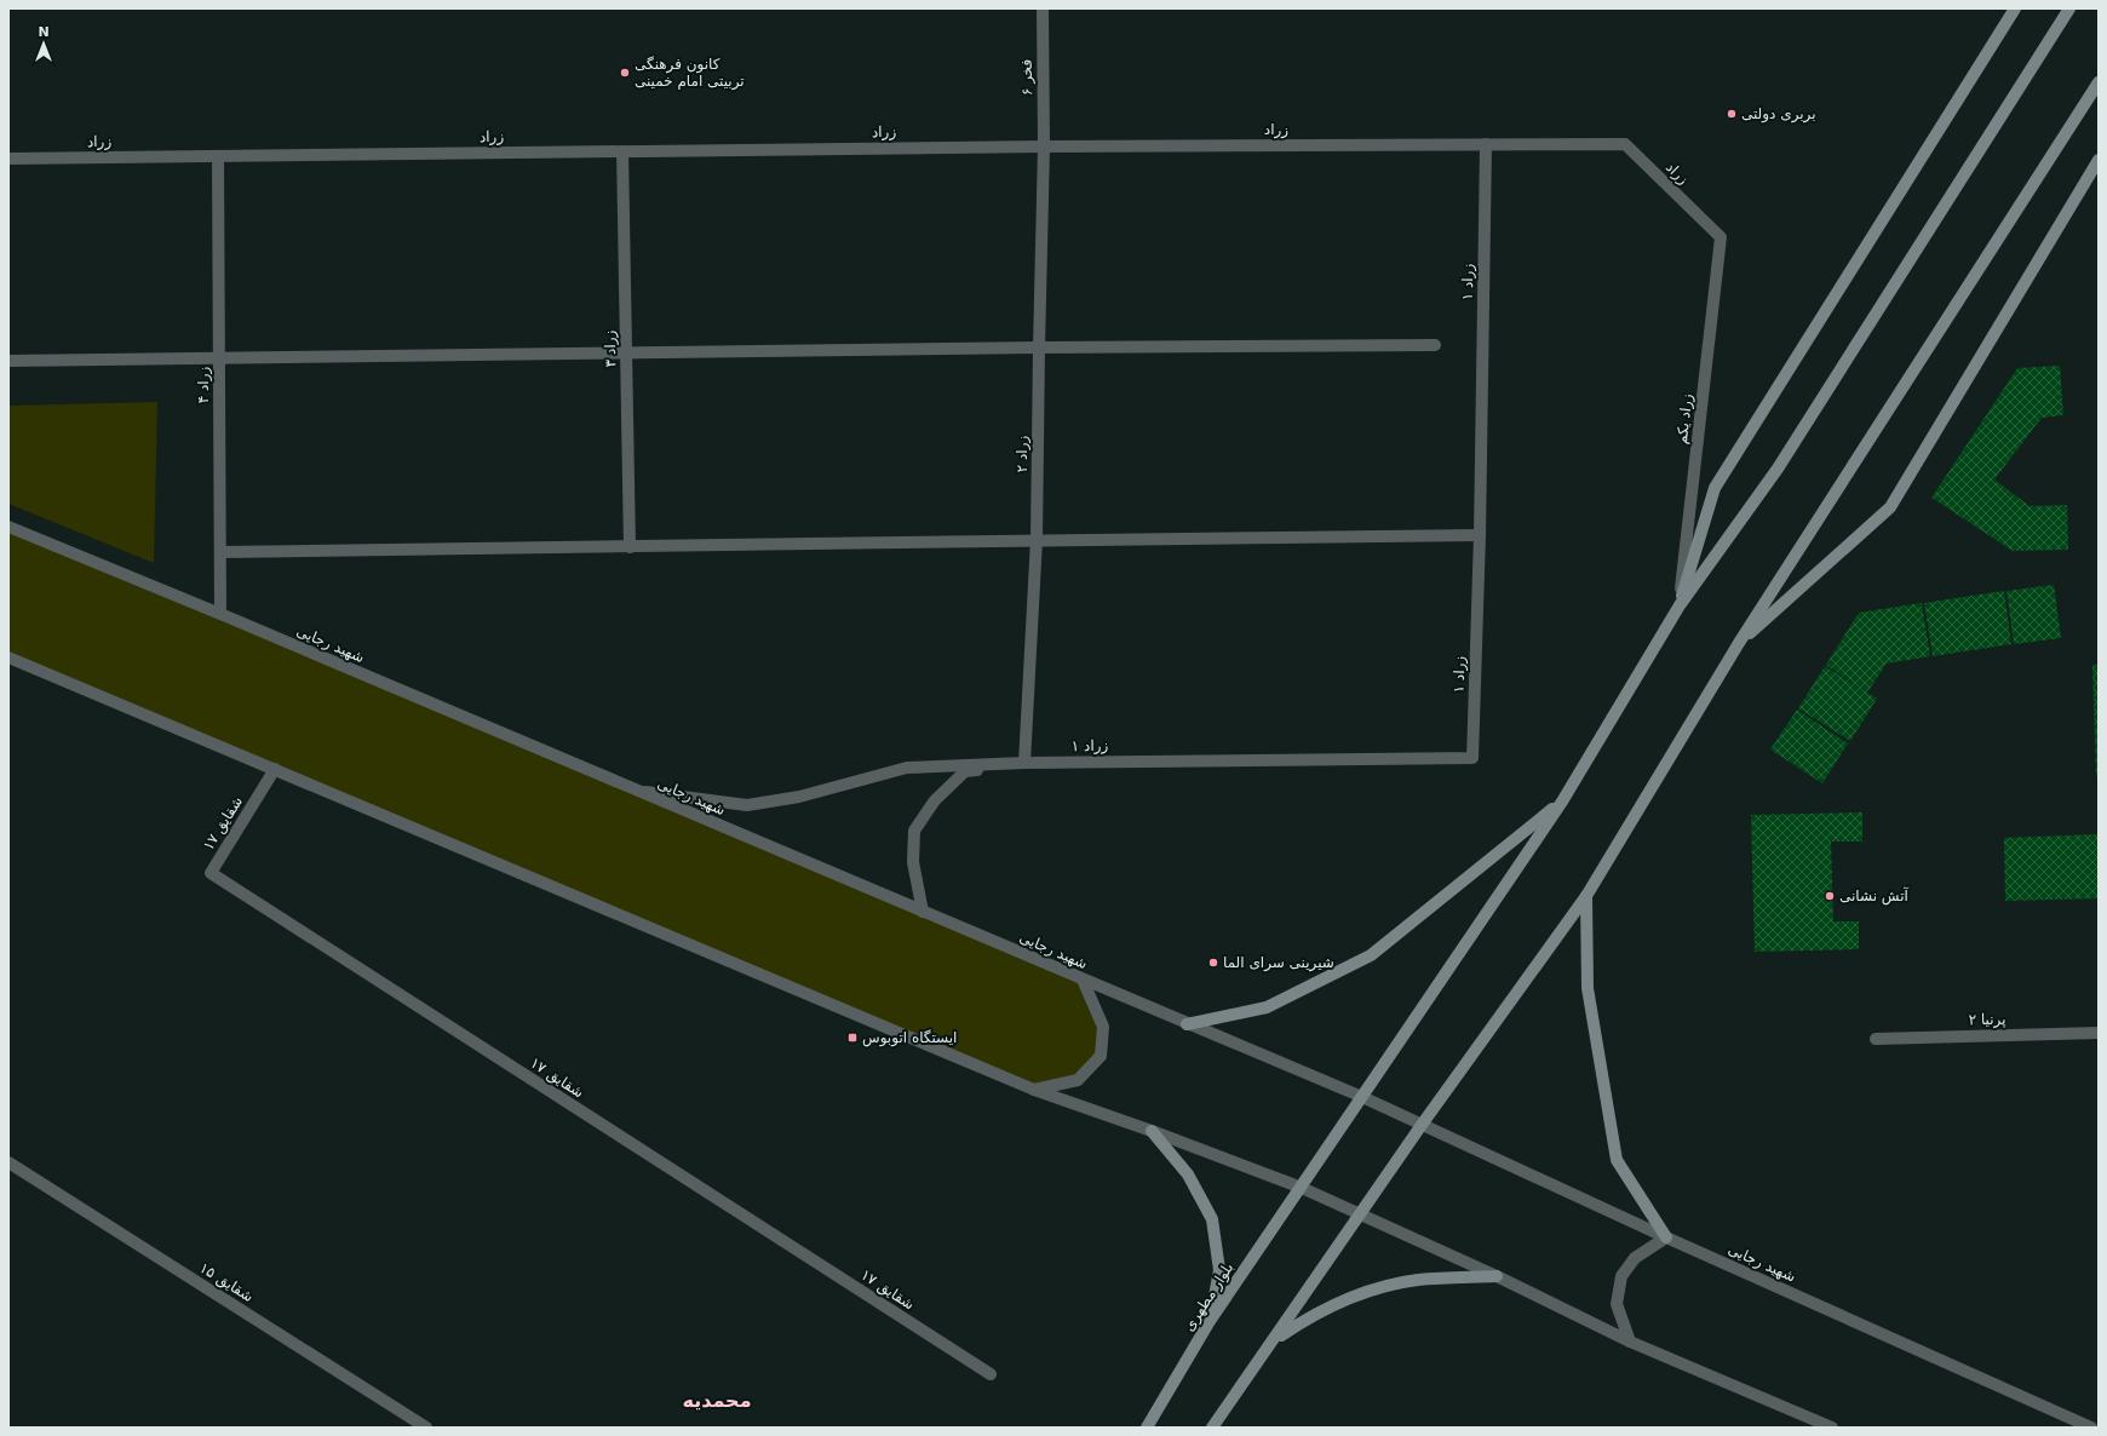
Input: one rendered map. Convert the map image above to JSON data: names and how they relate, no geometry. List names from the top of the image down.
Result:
{
  "streets": {
    "main road": ["بلوار مطهری"],
    "street": [
      "فخر ۶",
      "زراد",
      "زراد ۱",
      "زراد ۳",
      "زراد ۴",
      "زراد یکم",
      "زراد ۲",
      "شهید رجایی",
      "شقایق ۱۷",
      "پرنیا ۲",
      "شقایق ۱۵"
    ]
  },
  "crossings": [
    ["فخر ۶", "زراد"],
    ["فخر ۶", "زراد ۲"],
    ["زراد", "زراد ۱"],
    ["زراد", "زراد ۳"],
    ["زراد", "زراد ۴"],
    ["زراد", "زراد یکم"],
    ["زراد", "زراد ۲"],
    ["زراد ۱", "زراد ۲"],
    ["زراد ۴", "شهید رجایی"],
    ["زراد یکم", "بلوار مطهری"],
    ["شهید رجایی", "بلوار مطهری"]
  ],
  "districts": ["محمدیه"],
  "places": {
    "other": [
      "کانون فرهنگی تربیتی امام خمینی",
      "بربری دولتی",
      "آتش نشانی",
      "شیرینی سرای الما"
    ],
    "transit": ["ایستگاه اتوبوس"]
  },
  "north": "top"
}
